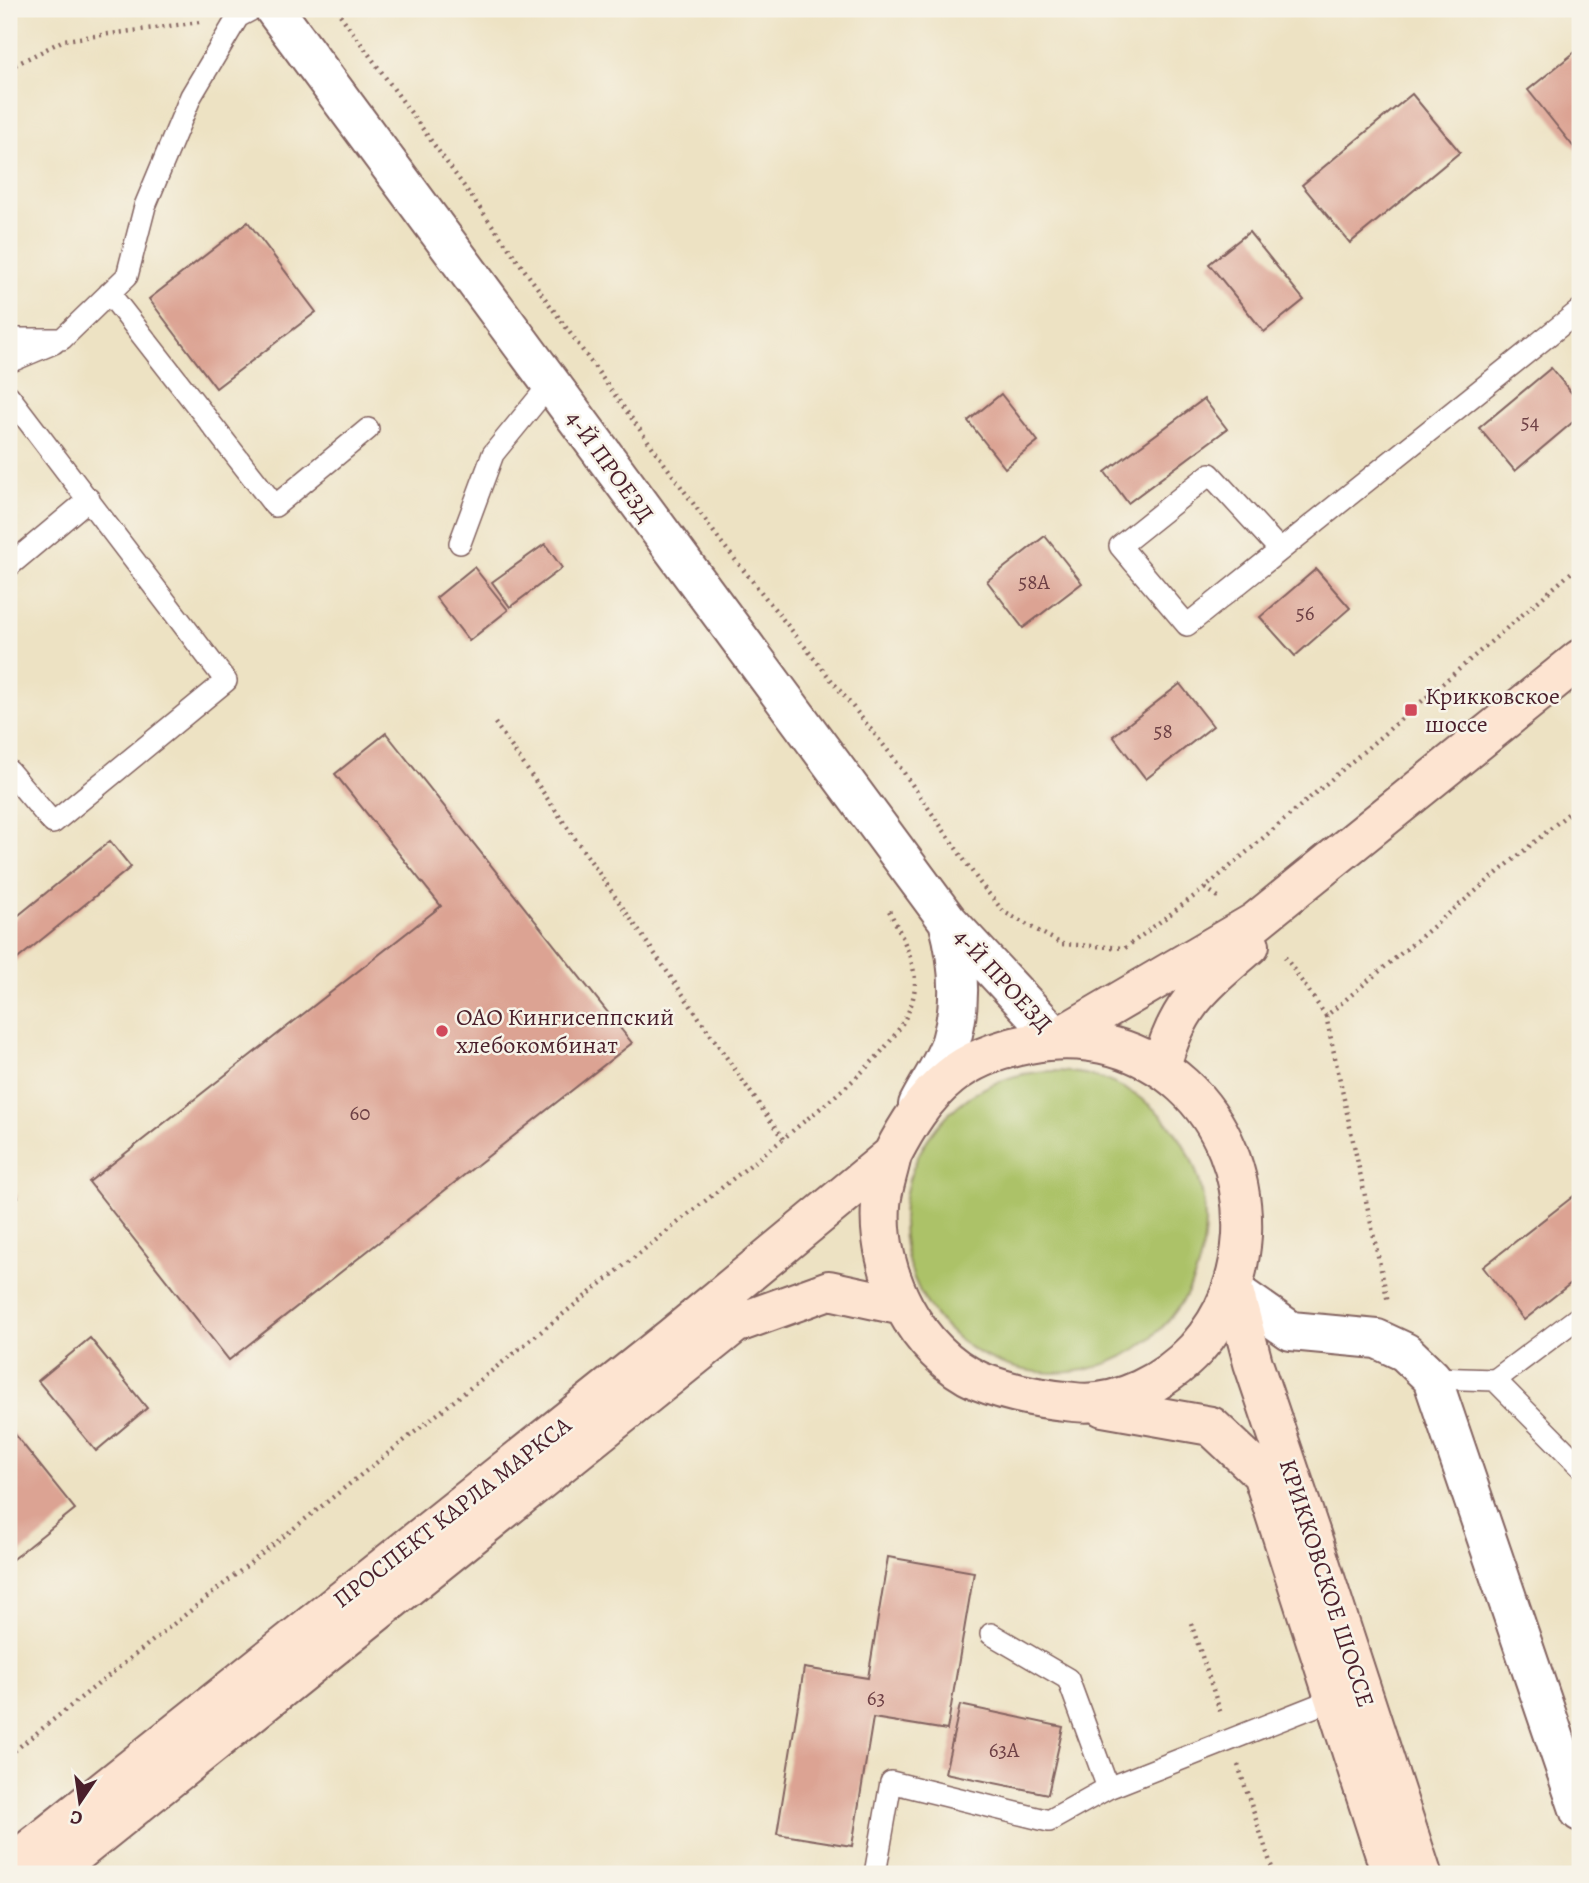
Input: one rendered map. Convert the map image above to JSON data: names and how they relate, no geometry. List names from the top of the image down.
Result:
{
  "streets": {
    "main road": ["ПРОСПЕКТ КАРЛА МАРКСА", "КРИККОВСКОЕ ШОССЕ"],
    "street": ["4-Й ПРОЕЗД"]
  },
  "crossings": [
    ["4-Й ПРОЕЗД", "ПРОСПЕКТ КАРЛА МАРКСА"],
    ["ПРОСПЕКТ КАРЛА МАРКСА", "КРИККОВСКОЕ ШОССЕ"]
  ],
  "places": {
    "transit": ["Крикковское шоссе"],
    "other": ["ОАО Кингисеппский хлебокомбинат"]
  },
  "house_numbers": [
    "54",
    "58А",
    "56",
    "58",
    "60",
    "63",
    "63А"
  ],
  "north": "bottom"
}
